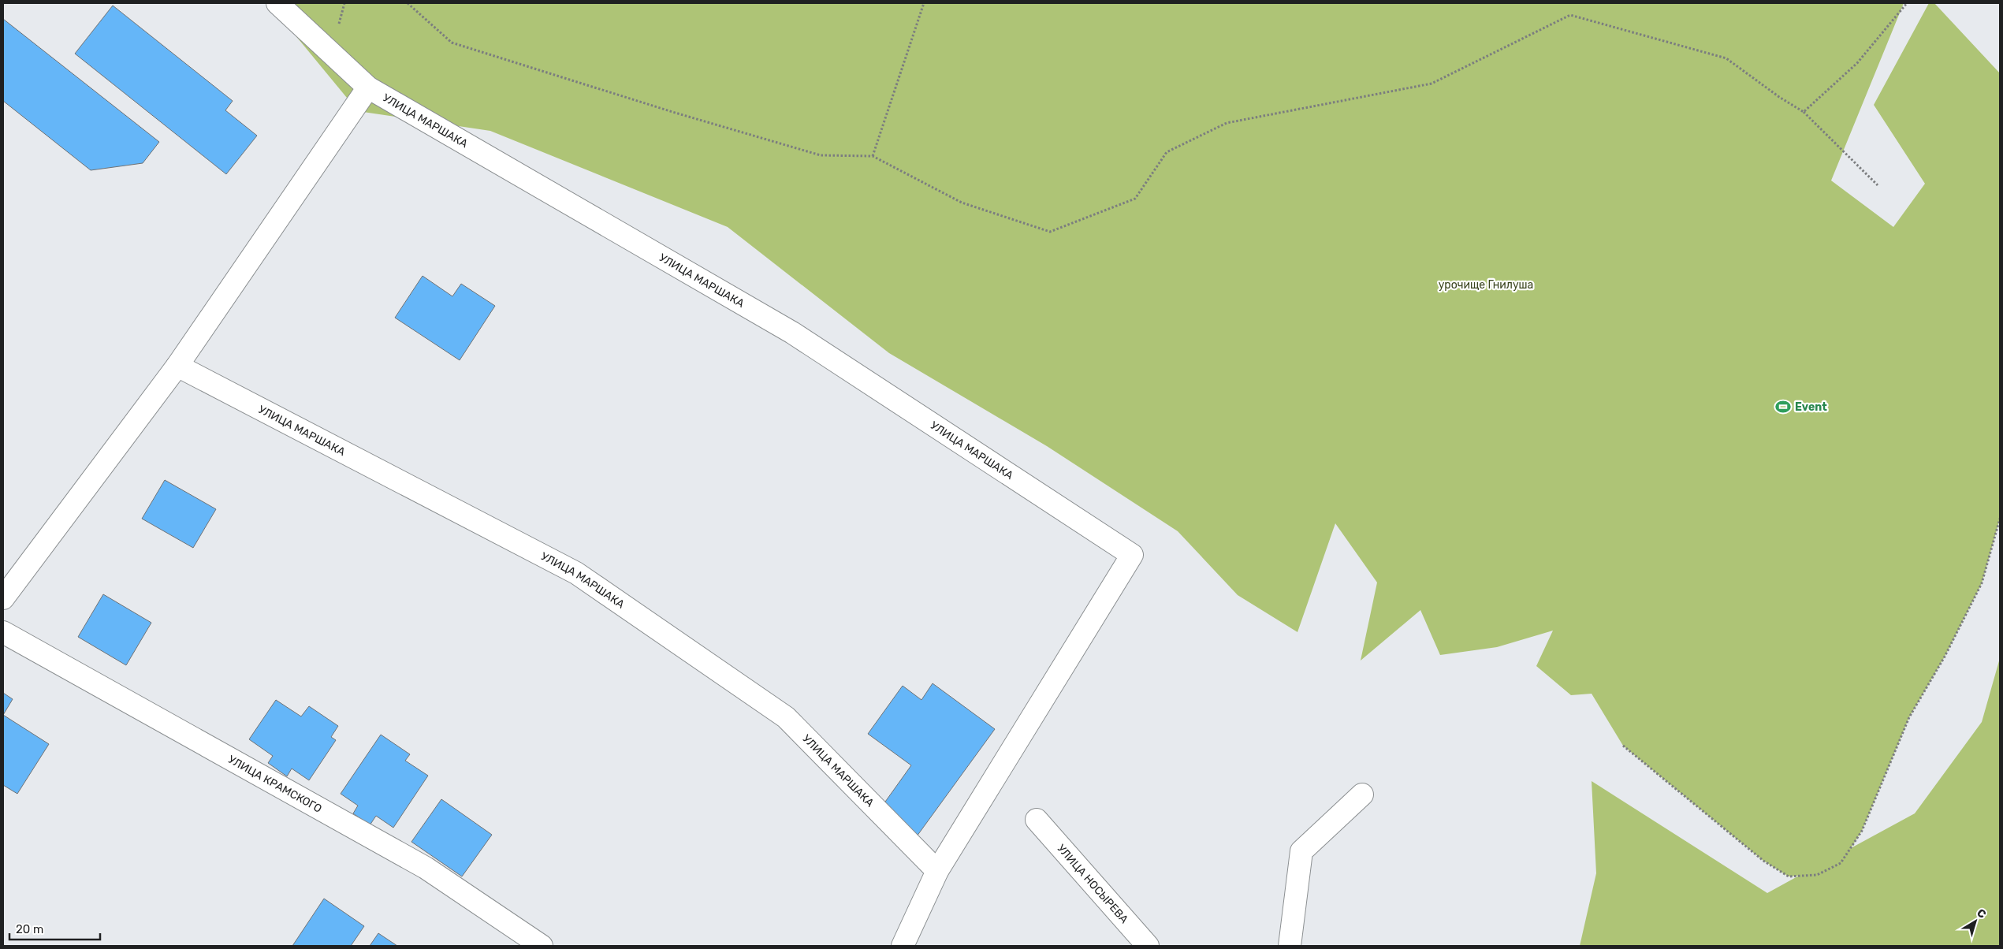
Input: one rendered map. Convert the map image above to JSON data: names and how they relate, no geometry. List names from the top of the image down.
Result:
{
  "streets": {
    "lane": ["УЛИЦА МАРШАКА", "УЛИЦА КРАМСКОГО", "УЛИЦА НОСЫРЕВА"]
  },
  "parks": ["урочище Гнилуша"],
  "places": {
    "sports": ["Event"]
  },
  "scale_bar": "20 m",
  "north": "top right"
}
